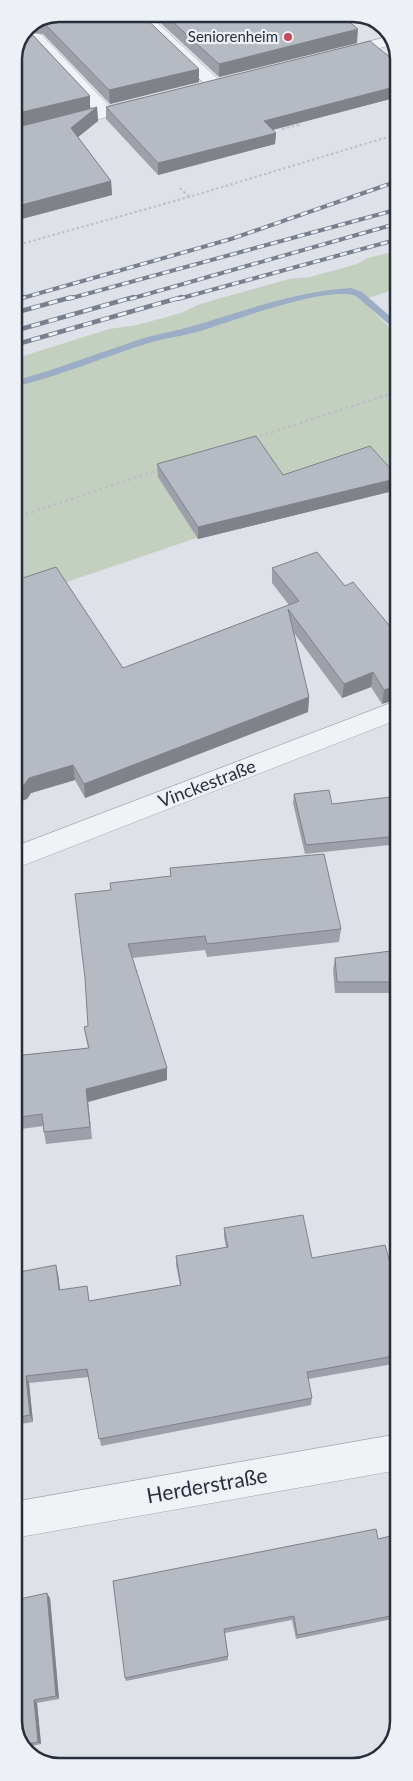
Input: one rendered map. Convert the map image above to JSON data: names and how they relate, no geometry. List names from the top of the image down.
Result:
{
  "streets": {
    "street": ["Vinckestraße", "Herderstraße"]
  },
  "places": ["Seniorenheim"]
}
